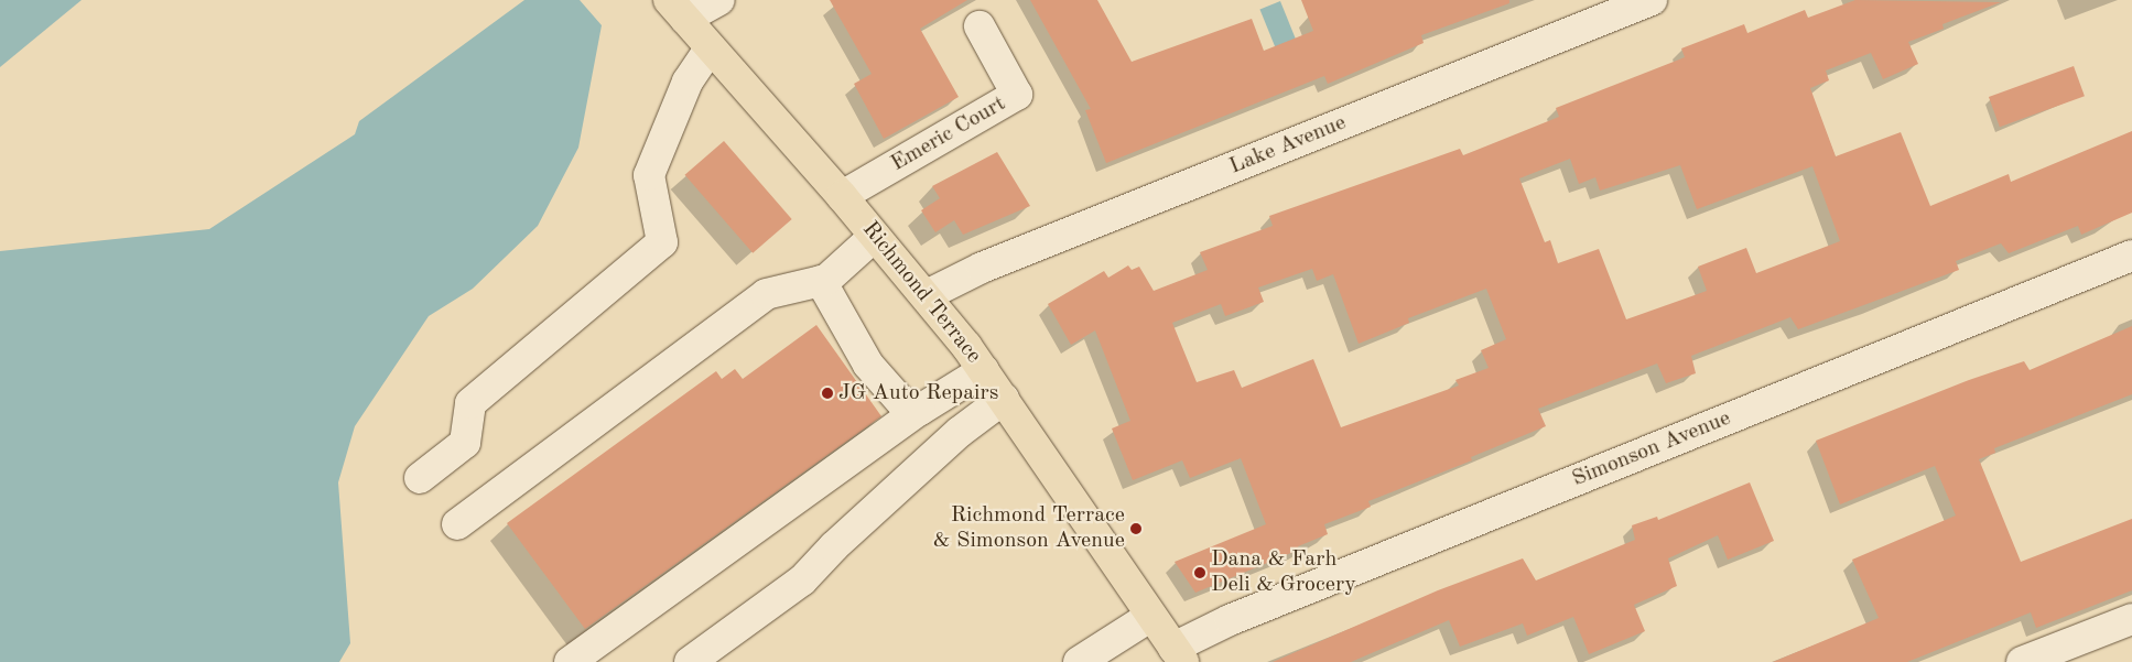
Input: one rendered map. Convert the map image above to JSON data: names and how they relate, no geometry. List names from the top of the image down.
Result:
{
  "streets": {
    "main road": ["Richmond Terrace"],
    "street": ["Emeric Court", "Lake Avenue", "Simonson Avenue"]
  },
  "crossings": [
    ["Emeric Court", "Richmond Terrace"],
    ["Lake Avenue", "Richmond Terrace"],
    ["Richmond Terrace", "Simonson Avenue"]
  ],
  "places": ["JG Auto Repairs", "Richmond Terrace & Simonson Avenue", "Dana & Farh Deli & Grocery"]
}
